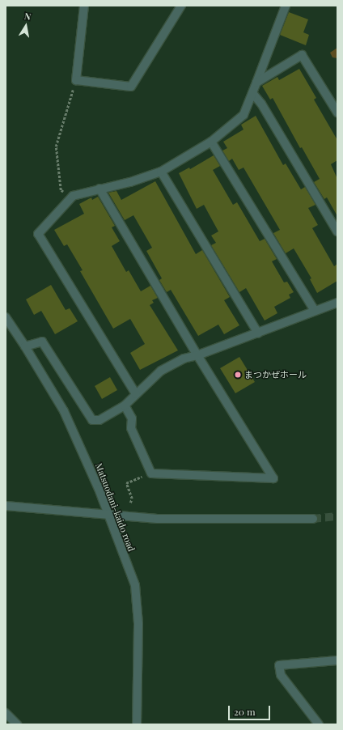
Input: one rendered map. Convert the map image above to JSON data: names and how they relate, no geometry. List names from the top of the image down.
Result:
{
  "streets": {
    "street": ["Matsuodani-kaido road"]
  },
  "places": ["まつかぜホール"],
  "scale_bar": "20 m",
  "north": "top"
}
